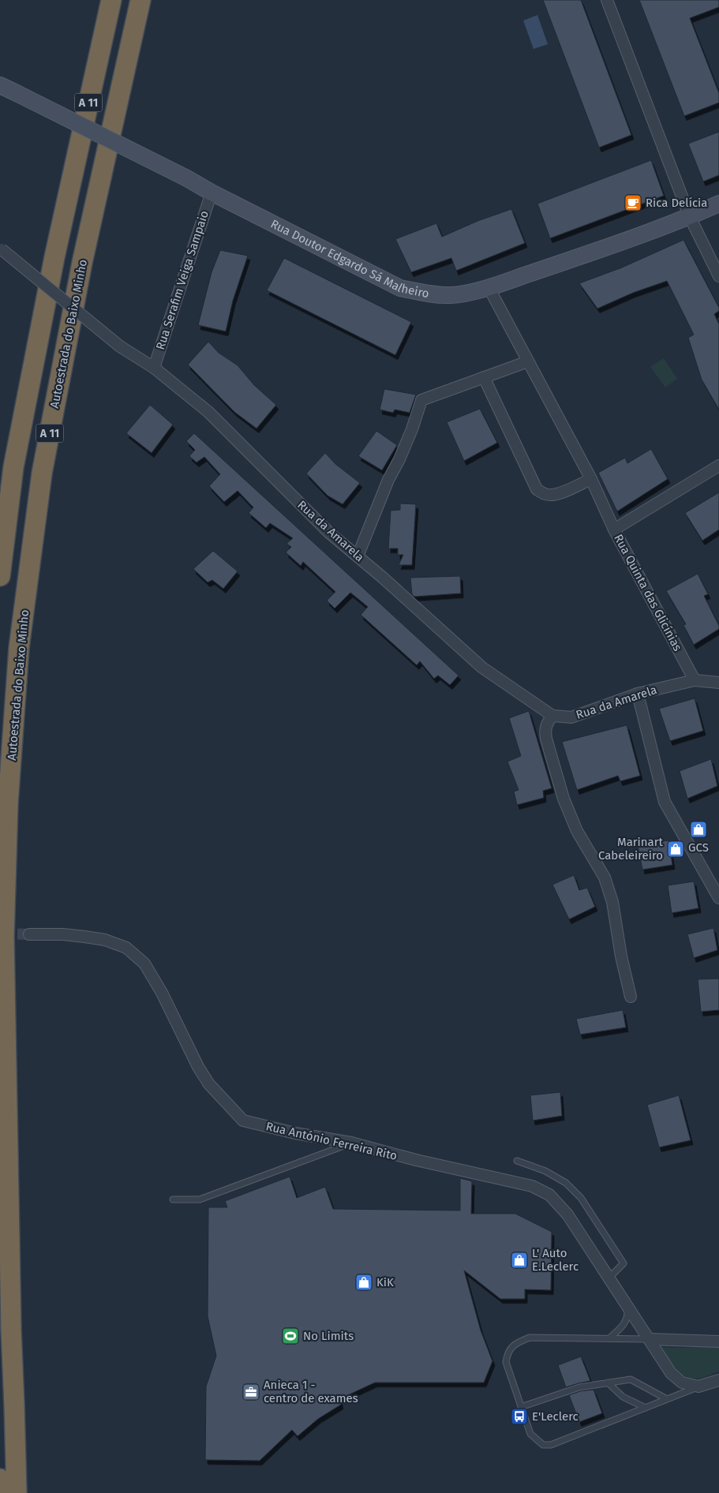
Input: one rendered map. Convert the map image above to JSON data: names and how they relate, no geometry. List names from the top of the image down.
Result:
{
  "streets": {
    "highway": ["A 11", "Autoestrada do Baixo Minho"],
    "street": [
      "Rua Doutor Edgardo Sá Malheiro",
      "Rua Serafim Veiga Sampaio",
      "Rua da Amarela",
      "Rua Quinta das Glicínias",
      "Rua António Ferreira Rito"
    ]
  },
  "crossings": [
    ["A 11", "Autoestrada do Baixo Minho"],
    ["Rua Doutor Edgardo Sá Malheiro", "Rua Serafim Veiga Sampaio"],
    ["Rua Serafim Veiga Sampaio", "Rua da Amarela"],
    ["Rua da Amarela", "Rua Quinta das Glicínias"]
  ],
  "places": {
    "cafe": ["Rica Delícia"],
    "shop": [
      "GCS",
      "Marinart Cabeleireiro",
      "L' Auto E.Leclerc",
      "KiK"
    ],
    "sports": ["No Limits"],
    "office": ["Anieca 1 - centro de exames"],
    "bus stop": ["E'Leclerc"]
  }
}
